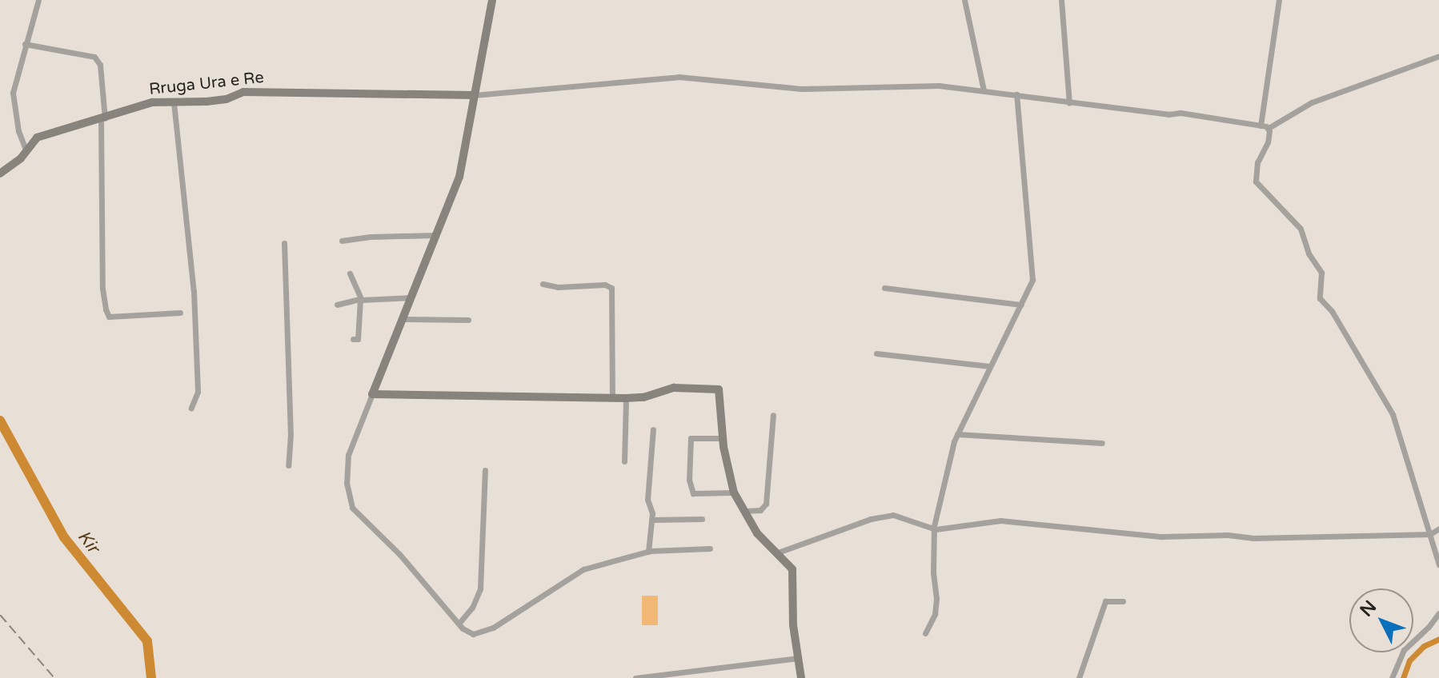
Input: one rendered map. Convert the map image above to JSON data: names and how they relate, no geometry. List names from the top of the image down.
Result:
{
  "streets": {
    "street": ["Rruga Ura e Re"]
  },
  "water": ["Kir"],
  "north": "top left"
}
